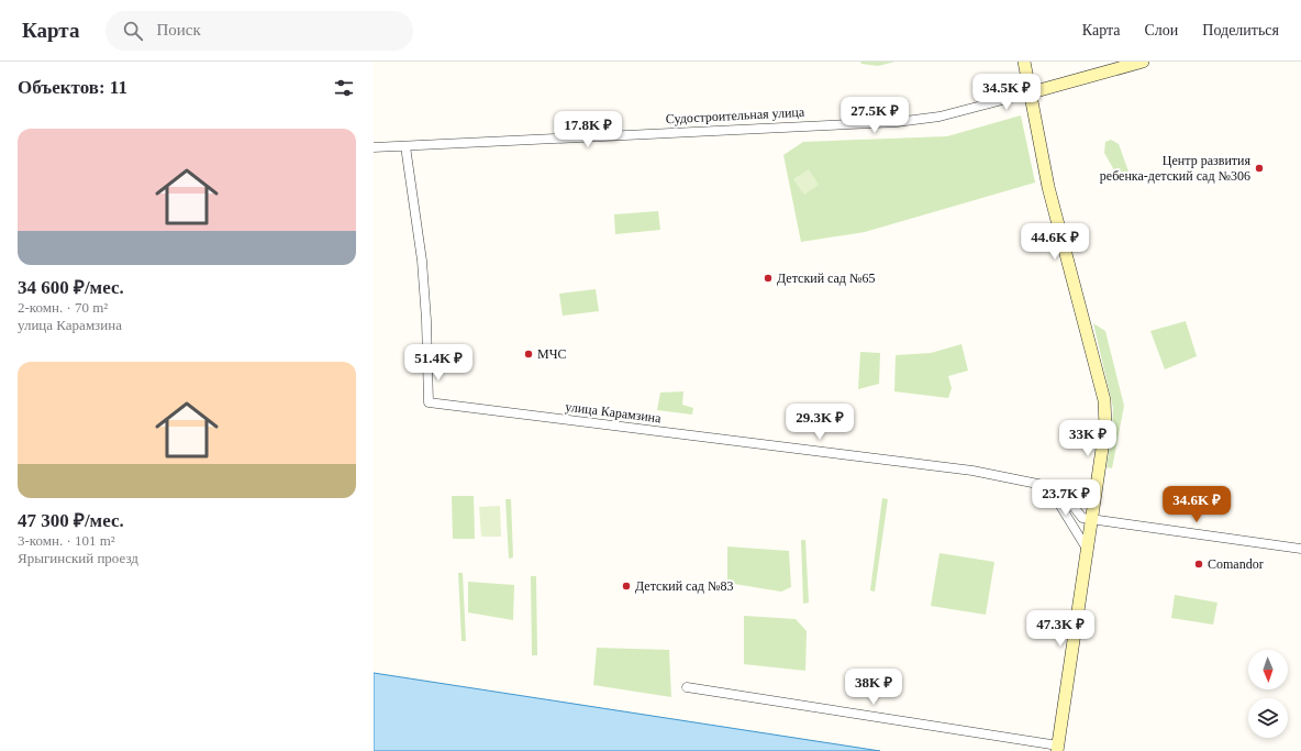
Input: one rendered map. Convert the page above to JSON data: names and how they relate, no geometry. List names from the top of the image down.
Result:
{
  "streets": {
    "main road": ["Судостроительная улица"],
    "street": ["улица Карамзина"]
  },
  "crossings": [
    ["Судостроительная улица", "улица Карамзина"]
  ],
  "places": [
    "Центр развития ребенка-детский сад №306",
    "Детский сад №65",
    "МЧС",
    "Comandor",
    "Детский сад №83"
  ],
  "north": "bottom",
  "page": {
    "header": "Карта",
    "search": "Поиск",
    "nav": ["Карта", "Слои", "Поделиться"],
    "heading": "Объектов: 11",
    "price": [
      "34.5K ₽",
      "27.5K ₽",
      "17.8K ₽",
      "44.6K ₽",
      "51.4K ₽",
      "29.3K ₽",
      "33K ₽",
      "23.7K ₽",
      "34.6K ₽",
      "47.3K ₽",
      "38K ₽"
    ],
    "list": [
      {
        "name": "34 600 ₽/мес.",
        "note": "2-комн. · 70 m² · улица Карамзина"
      },
      {
        "name": "47 300 ₽/мес.",
        "note": "3-комн. · 101 m² · Ярыгинский проезд"
      }
    ]
  }
}
